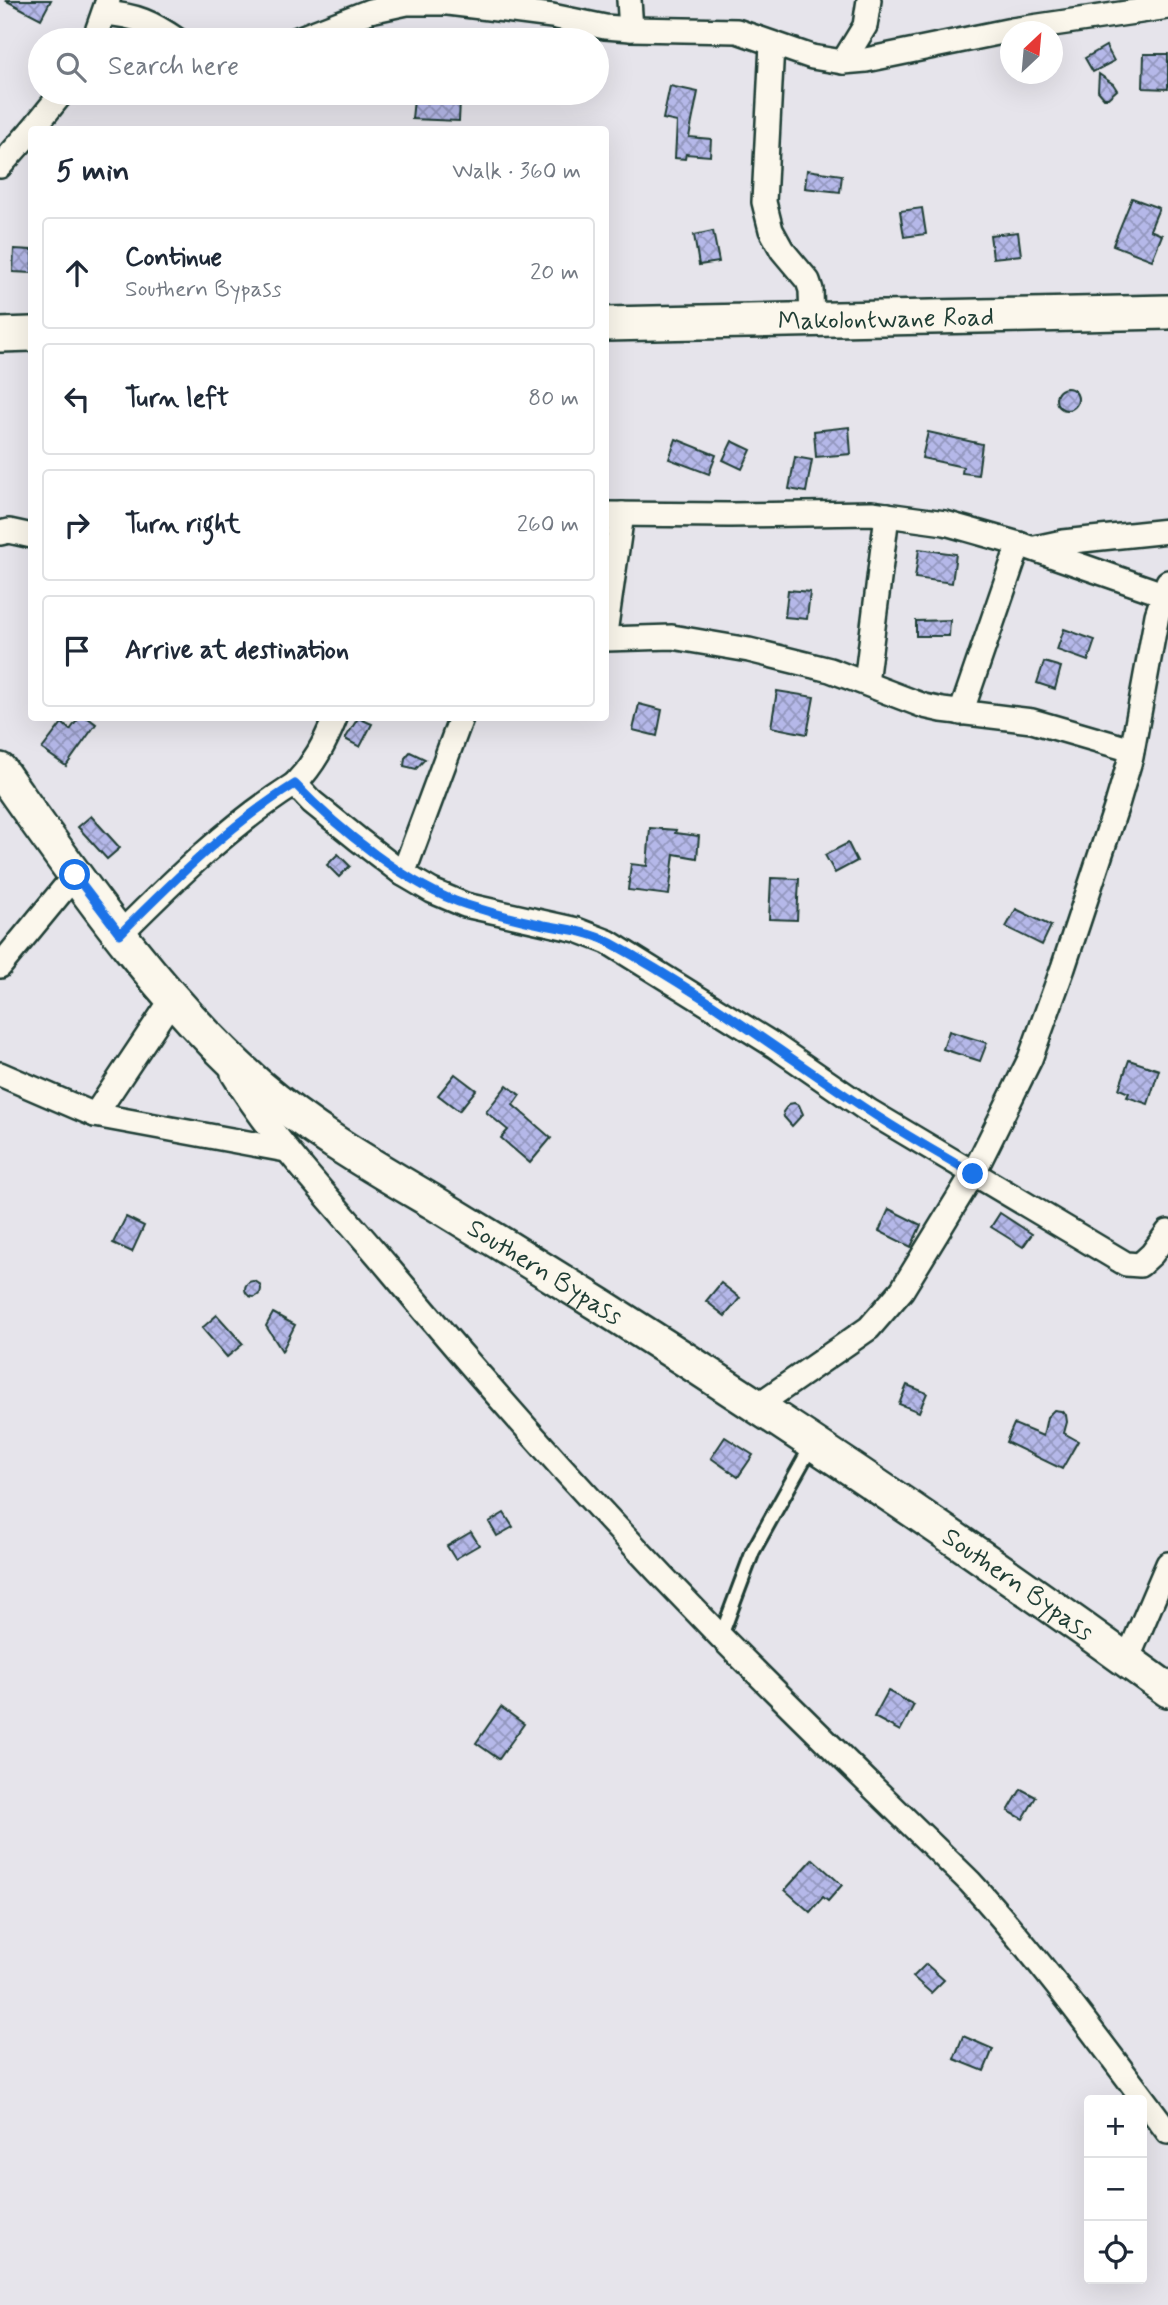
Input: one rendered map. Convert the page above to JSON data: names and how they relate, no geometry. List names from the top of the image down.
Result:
{
  "streets": {
    "street": ["Makolontwane Road", "Southern Bypass"]
  },
  "north": "top right",
  "page": {
    "search": "Search here",
    "heading": ["5 min", "Walk · 360 m"],
    "list": [
      ["Continue", "Southern Bypass", "20 m"],
      ["Turn left", "80 m"],
      ["Turn right", "260 m"],
      "Arrive at destination"
    ],
    "map_buttons": ["+", "−"]
  }
}
